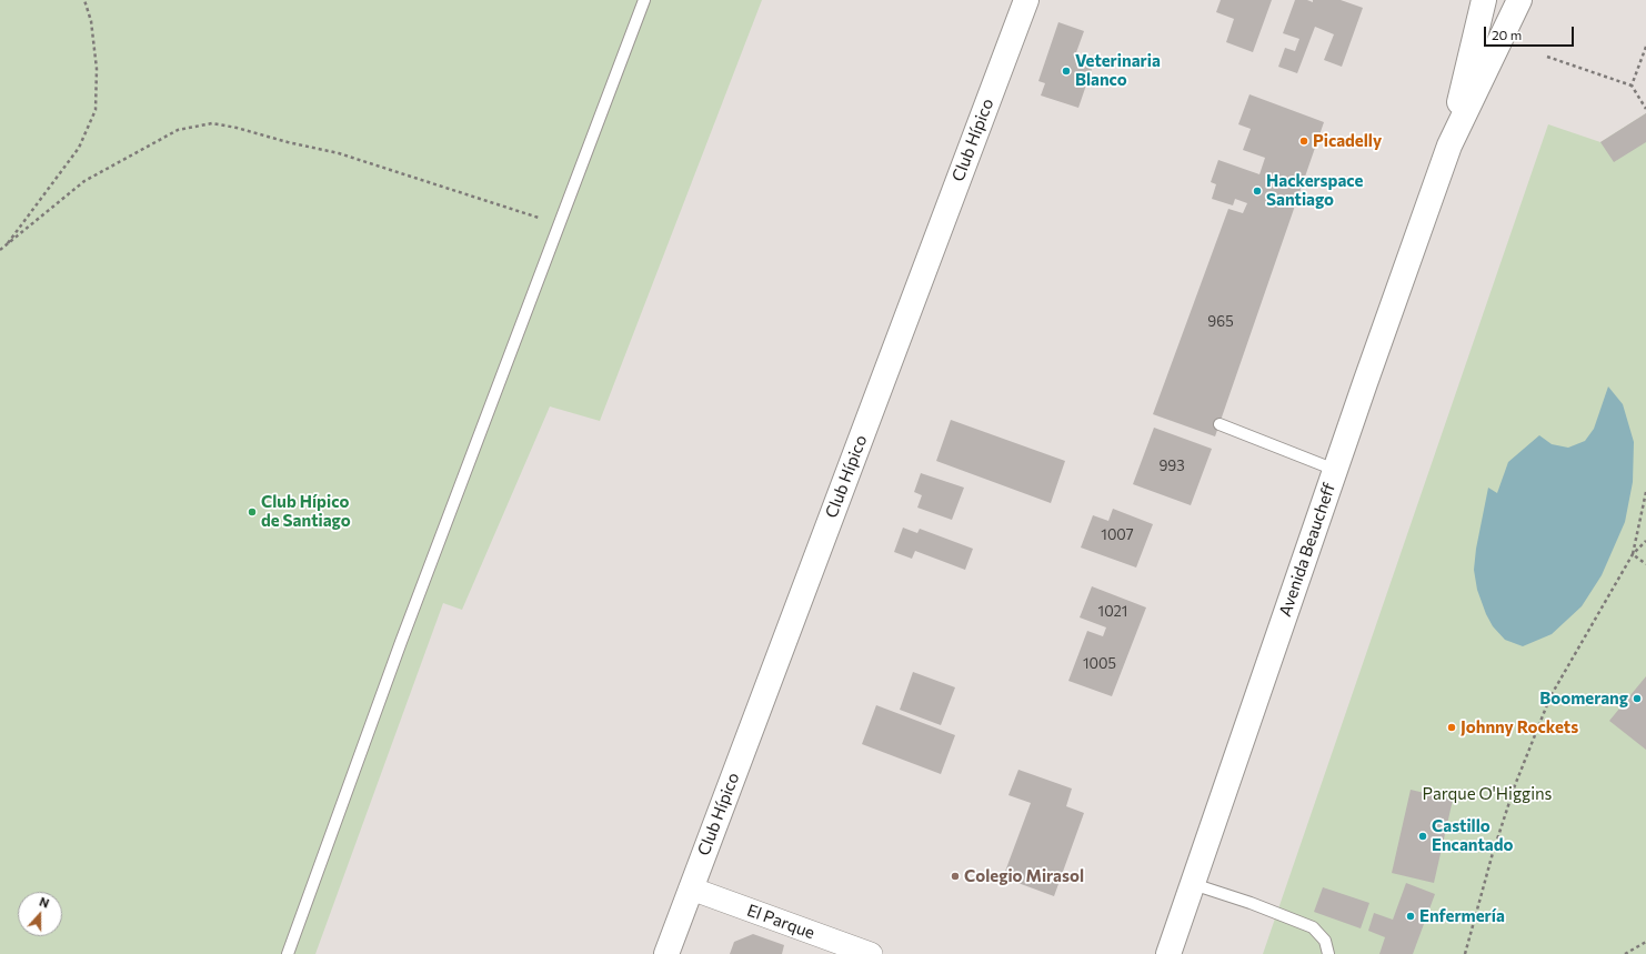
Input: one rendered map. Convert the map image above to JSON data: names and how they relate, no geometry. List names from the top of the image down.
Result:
{
  "streets": {
    "main road": ["Club Hípico", "Avenida Beaucheff"],
    "street": ["El Parque"]
  },
  "crossings": [
    ["Club Hípico", "El Parque"]
  ],
  "parks": ["Parque O'Higgins"],
  "places": [
    "Veterinaria Blanco",
    "Picadelly",
    "Hackerspace Santiago",
    "Club Hípico de Santiago",
    "Boomerang",
    "Johnny Rockets",
    "Castillo Encantado",
    "Colegio Mirasol",
    "Enfermería"
  ],
  "house_numbers": [
    "965",
    "993",
    "1007",
    "1021",
    "1005"
  ],
  "scale_bar": "20 m",
  "north": "top"
}
